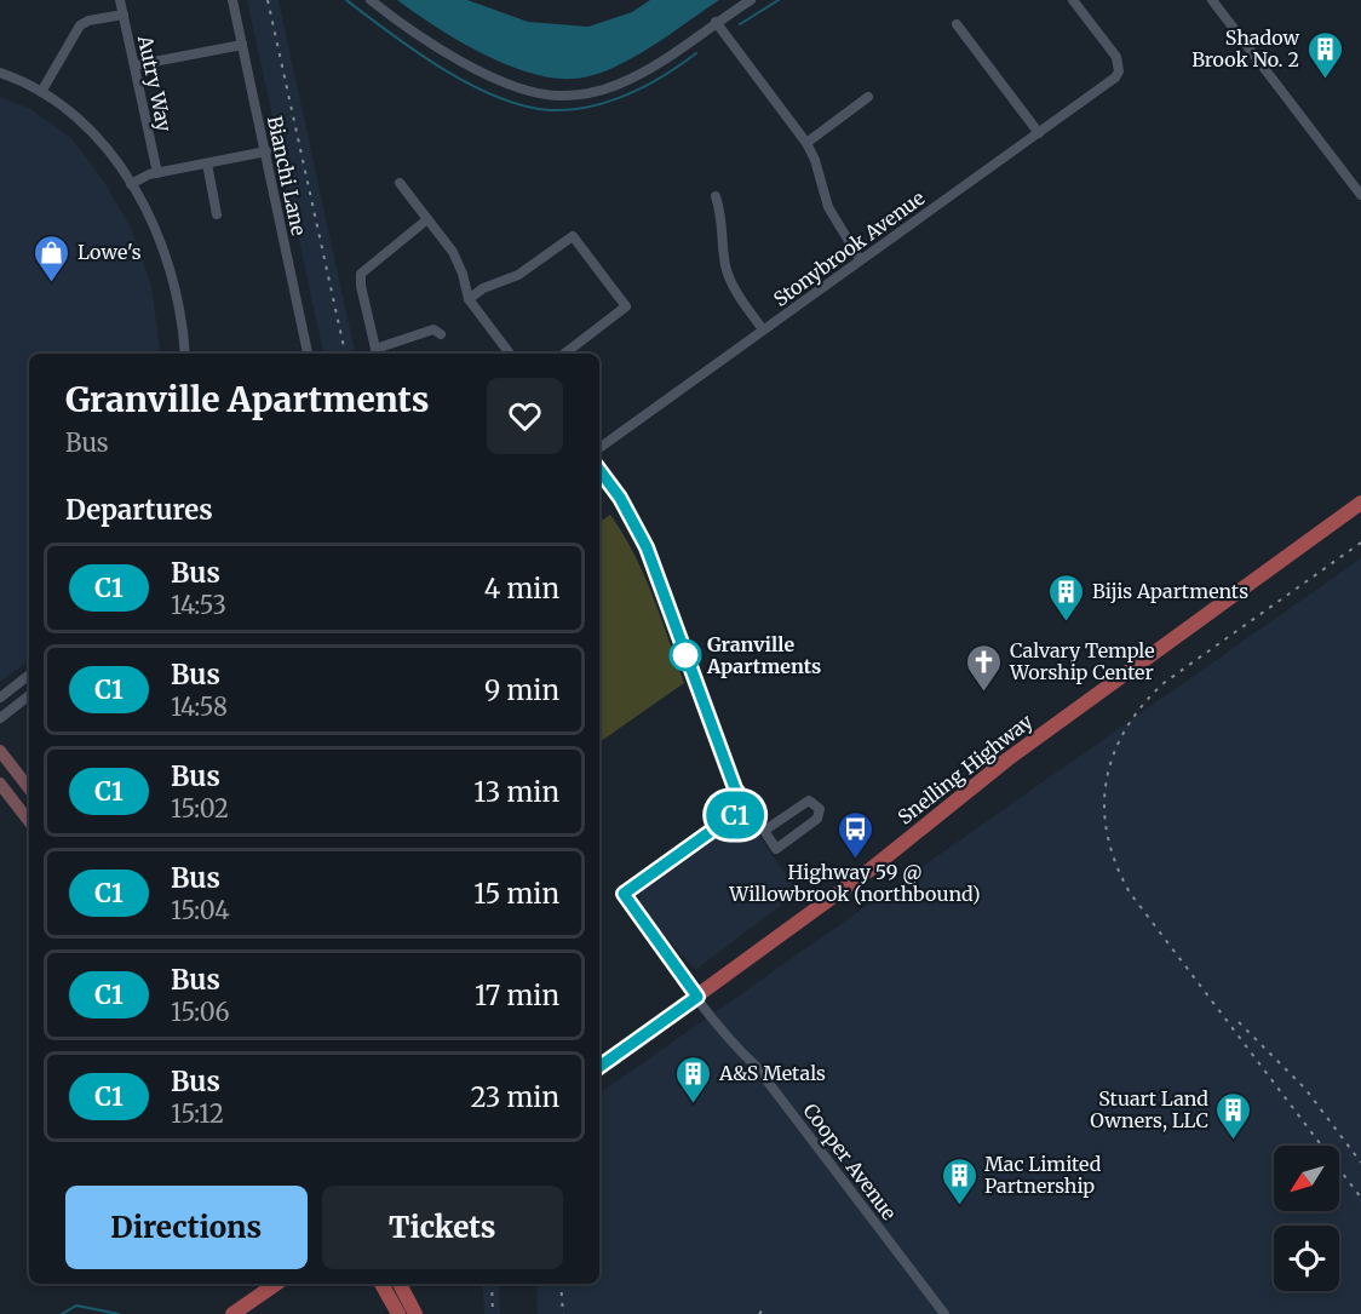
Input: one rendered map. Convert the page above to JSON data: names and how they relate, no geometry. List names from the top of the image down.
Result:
{
  "streets": {
    "main road": ["Snelling Highway"],
    "street": [
      "Autry Way",
      "Bianchi Lane",
      "Stonybrook Avenue",
      "Cooper Avenue"
    ]
  },
  "crossings": [
    ["Snelling Highway", "Cooper Avenue"]
  ],
  "places": {
    "building": [
      "Shadow Brook No. 2",
      "Bijis Apartments",
      "A&S Metals",
      "Stuart Land Owners, LLC",
      "Mac Limited Partnership"
    ],
    "shop": ["Lowe's"],
    "other": ["Granville Apartments"],
    "church": ["Calvary Temple Worship Center"],
    "bus stop": ["Highway 59 @ Willowbrook (northbound)"]
  },
  "lines": ["bus line C1"],
  "north": "bottom left",
  "page": {
    "on_map": "C1",
    "heading": [
      ["Granville Apartments", "Bus"],
      "Departures"
    ],
    "list": [
      {
        "mark": "C1",
        "name": "Bus",
        "note": "14:53",
        "value": "4 min"
      },
      {
        "mark": "C1",
        "name": "Bus",
        "note": "14:58",
        "value": "9 min"
      },
      {
        "mark": "C1",
        "name": "Bus",
        "note": "15:02",
        "value": "13 min"
      },
      {
        "mark": "C1",
        "name": "Bus",
        "note": "15:04",
        "value": "15 min"
      },
      {
        "mark": "C1",
        "name": "Bus",
        "note": "15:06",
        "value": "17 min"
      },
      {
        "mark": "C1",
        "name": "Bus",
        "note": "15:12",
        "value": "23 min"
      }
    ],
    "buttons": ["Directions", "Tickets"]
  }
}
